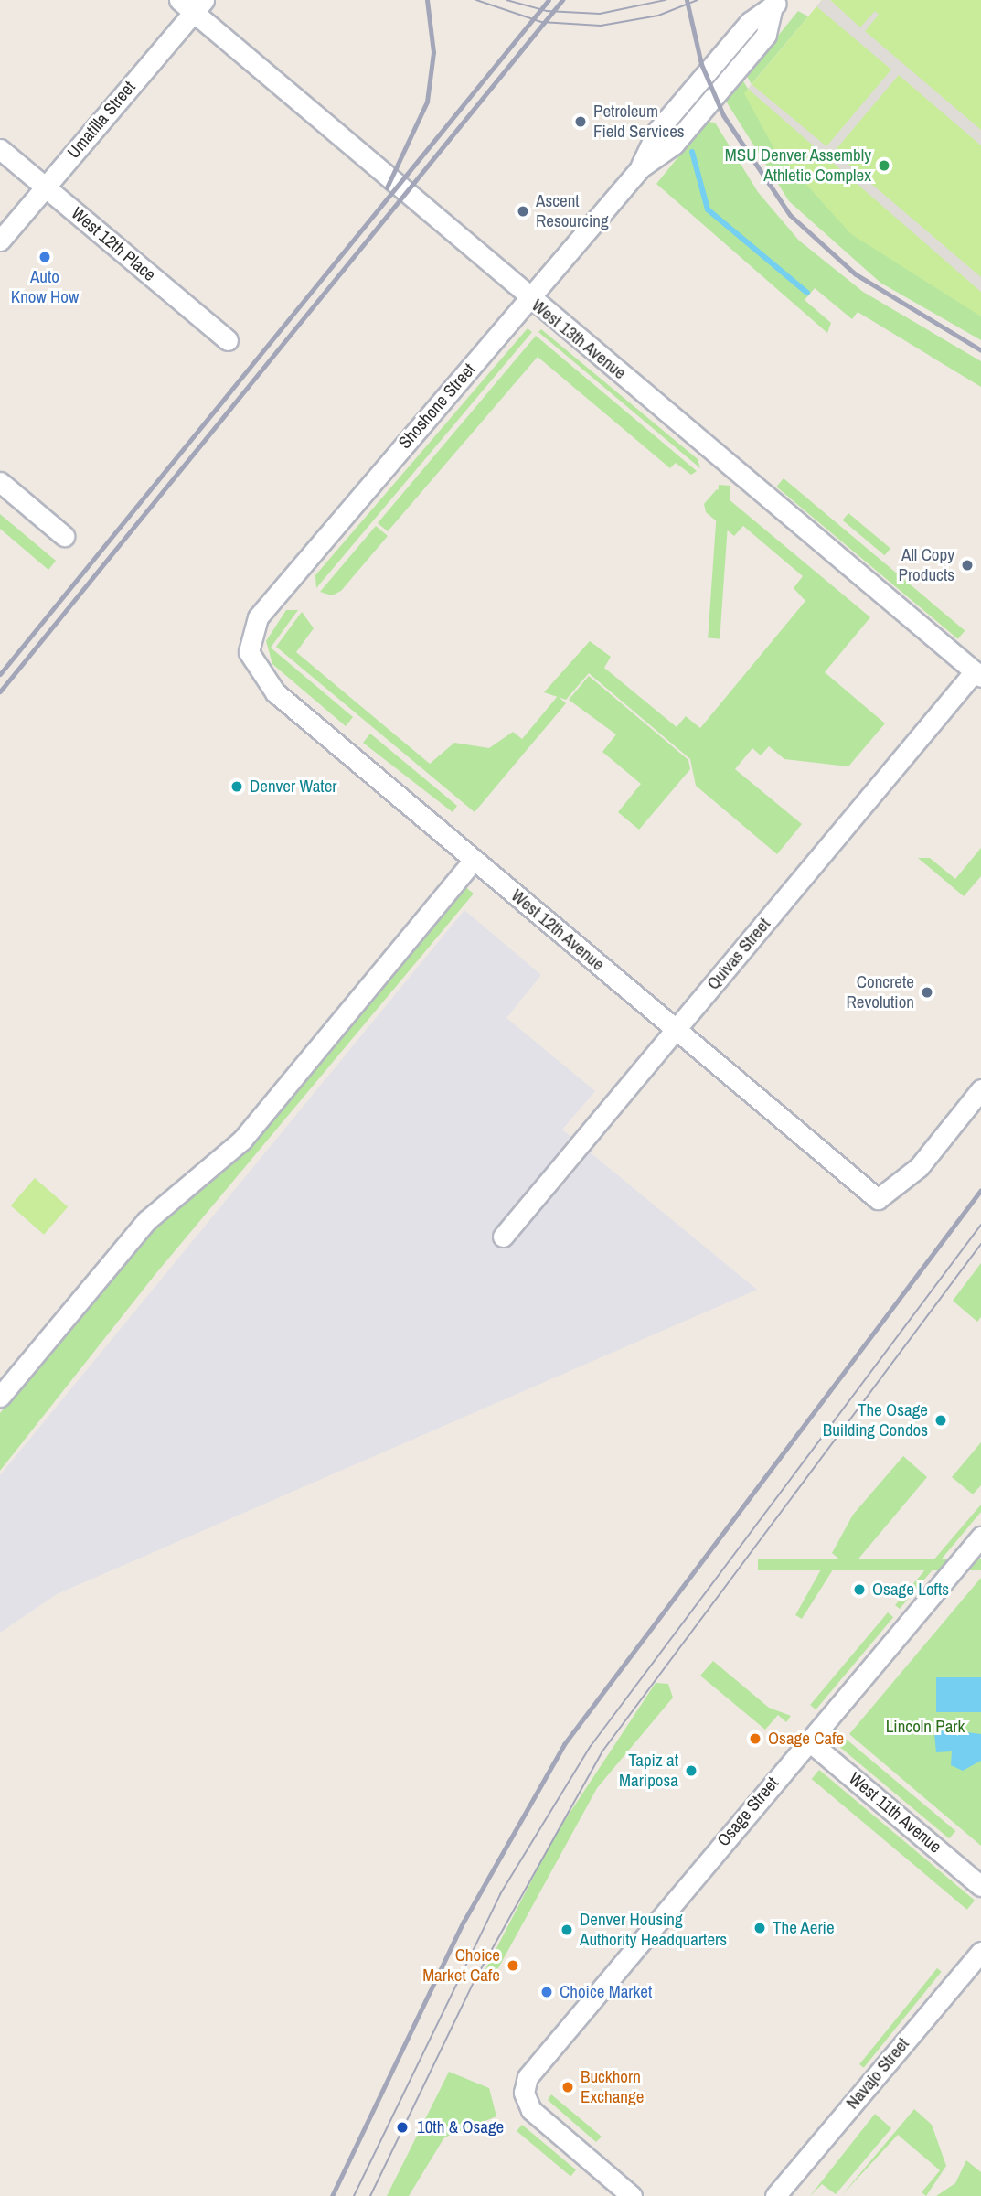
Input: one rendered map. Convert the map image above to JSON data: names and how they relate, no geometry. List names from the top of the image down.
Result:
{
  "streets": {
    "street": [
      "Umatilla Street",
      "West 12th Place",
      "West 13th Avenue",
      "Shoshone Street",
      "West 12th Avenue",
      "Quivas Street",
      "Osage Street",
      "West 11th Avenue",
      "Navajo Street"
    ]
  },
  "crossings": [
    ["Umatilla Street", "West 12th Place"],
    ["Umatilla Street", "West 13th Avenue"],
    ["West 13th Avenue", "Shoshone Street"],
    ["West 13th Avenue", "Quivas Street"],
    ["Shoshone Street", "West 12th Avenue"],
    ["West 12th Avenue", "Quivas Street"],
    ["Osage Street", "West 11th Avenue"]
  ],
  "parks": ["Lincoln Park"],
  "places": [
    "Petroleum Field Services",
    "MSU Denver Assembly Athletic Complex",
    "Ascent Resourcing",
    "Auto Know How",
    "All Copy Products",
    "Denver Water",
    "Concrete Revolution",
    "The Osage Building Condos",
    "Osage Lofts",
    "Osage Cafe",
    "Tapiz at Mariposa",
    "The Aerie",
    "Denver Housing Authority Headquarters",
    "Choice Market Cafe",
    "Choice Market",
    "Buckhorn Exchange",
    "10th & Osage"
  ]
}
